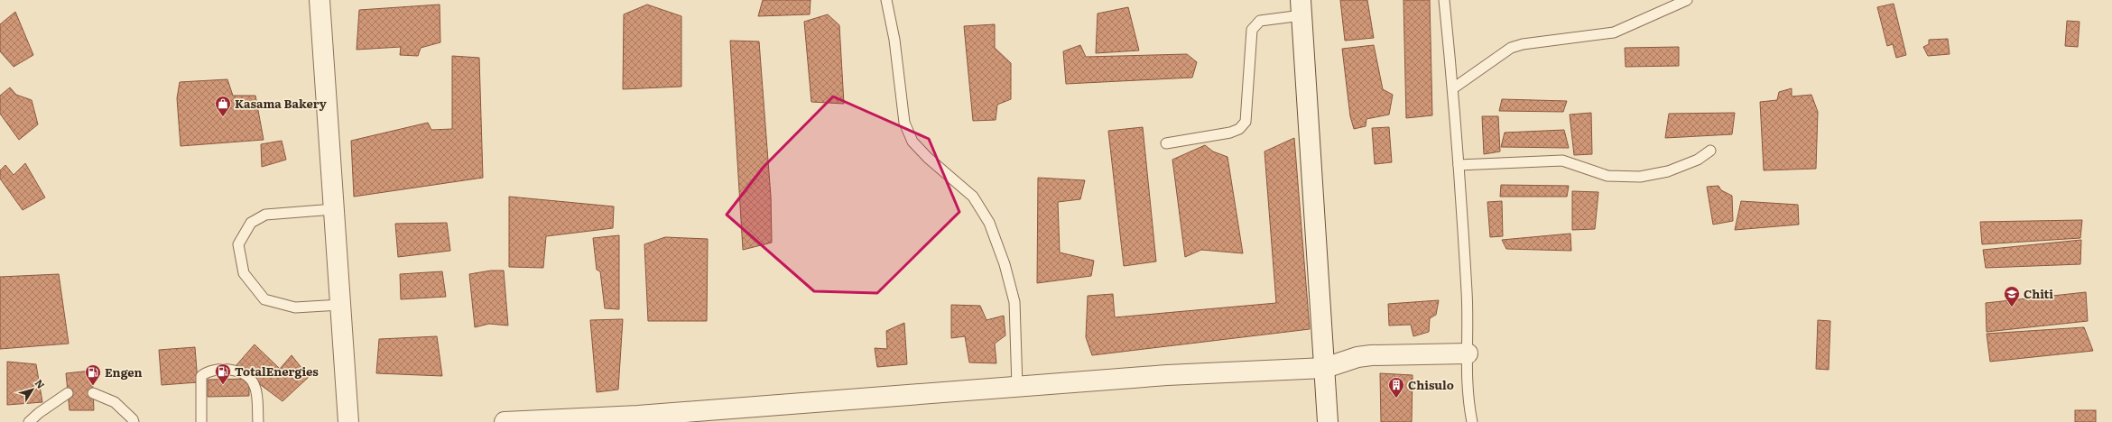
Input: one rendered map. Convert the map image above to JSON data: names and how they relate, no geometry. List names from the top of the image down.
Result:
{
  "places": {
    "shop": ["Kasama Bakery"],
    "school or university": ["Chiti"],
    "fuel station": ["TotalEnergies", "Engen"],
    "building": ["Chisulo"]
  },
  "north": "top right"
}
